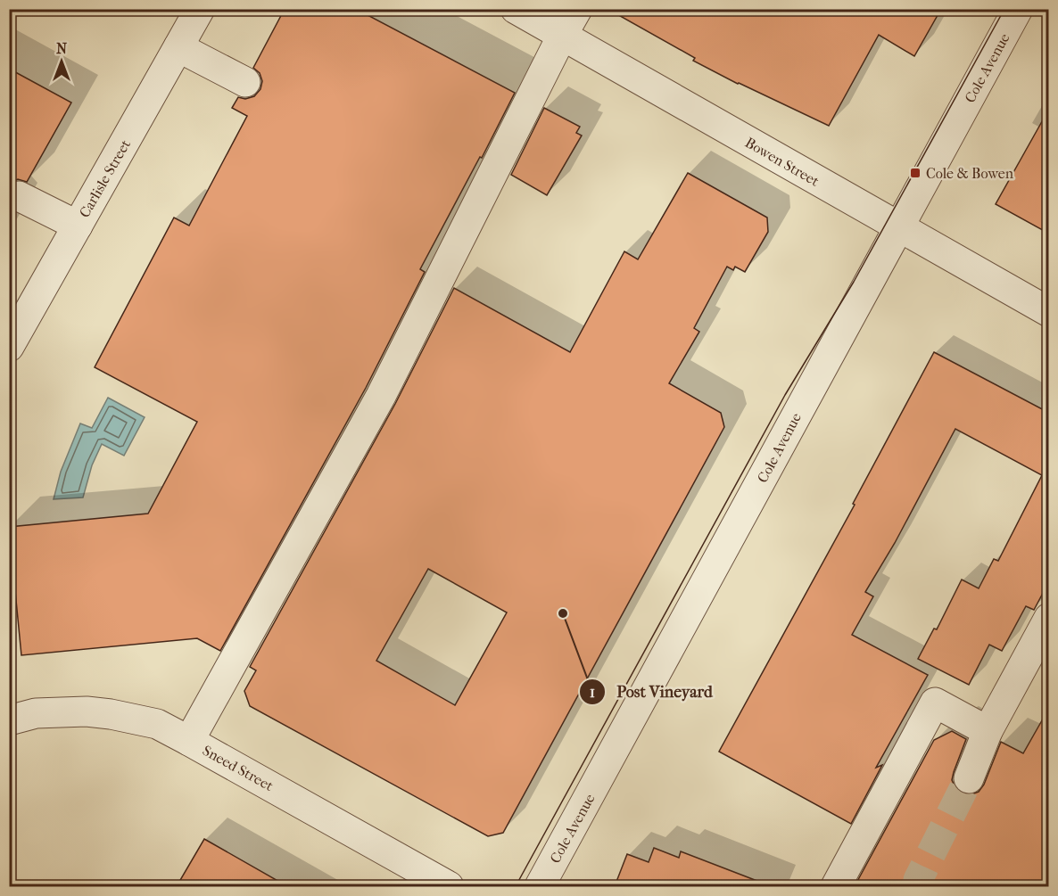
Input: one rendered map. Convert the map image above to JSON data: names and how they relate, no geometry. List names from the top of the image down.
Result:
{
  "streets": {
    "street": [
      "Cole Avenue",
      "Bowen Street",
      "Carlisle Street",
      "Sneed Street"
    ]
  },
  "crossings": [
    ["Cole Avenue", "Bowen Street"]
  ],
  "places": {
    "transit": ["Cole & Bowen"],
    "other": ["Post Vineyard"]
  },
  "north": "top"
}
